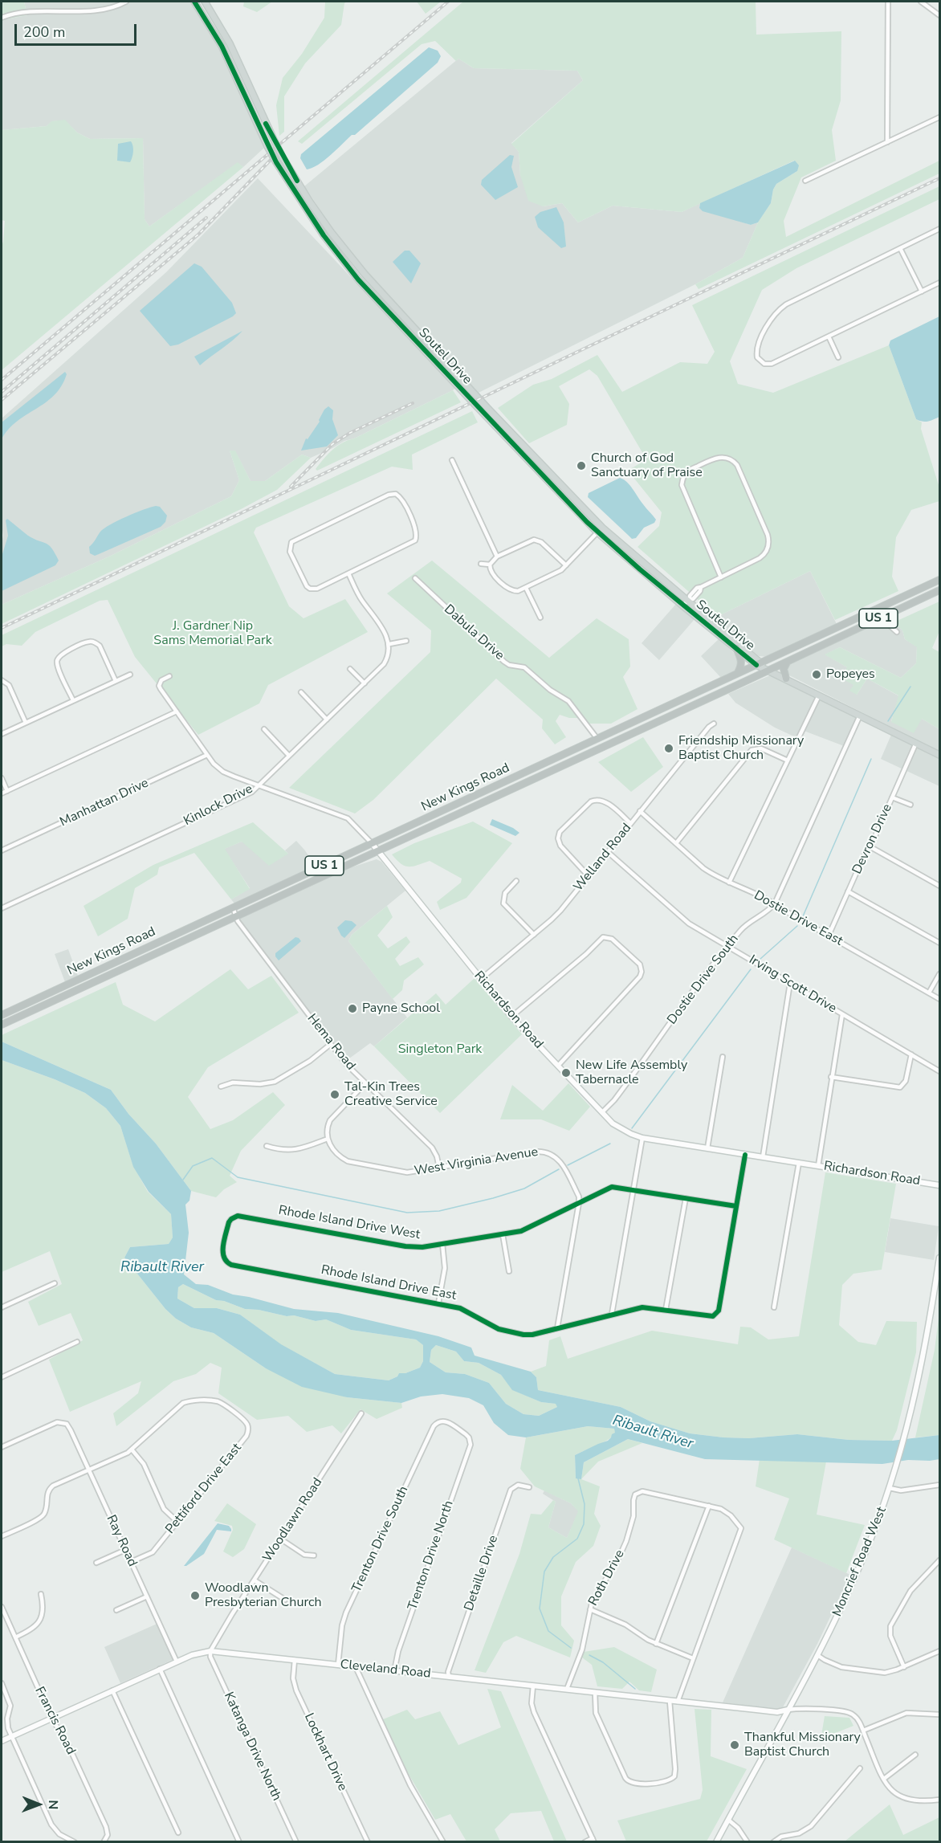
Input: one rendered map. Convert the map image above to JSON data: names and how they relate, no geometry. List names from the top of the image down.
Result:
{
  "streets": {
    "highway": ["US 1", "New Kings Road"],
    "main road": ["Soutel Drive"],
    "street": [
      "Dabula Drive",
      "Manhattan Drive",
      "Kinlock Drive",
      "Devron Drive",
      "Welland Road",
      "Dostie Drive East",
      "Dostie Drive South",
      "Irving Scott Drive",
      "Richardson Road",
      "Hema Road",
      "West Virginia Avenue",
      "Rhode Island Drive West",
      "Rhode Island Drive East",
      "Pettiford Drive East",
      "Woodlawn Road",
      "Trenton Drive South",
      "Ray Road",
      "Trenton Drive North",
      "Moncrief Road West",
      "Detaille Drive",
      "Roth Drive",
      "Cleveland Road",
      "Francis Road",
      "Katanga Drive North",
      "Lockhart Drive"
    ]
  },
  "crossings": [
    ["Soutel Drive", "New Kings Road"],
    ["Soutel Drive", "Devron Drive"],
    ["Soutel Drive", "Dostie Drive South"],
    ["Dabula Drive", "New Kings Road"],
    ["New Kings Road", "Richardson Road"],
    ["New Kings Road", "Hema Road"],
    ["Manhattan Drive", "Richardson Road"],
    ["Kinlock Drive", "Richardson Road"],
    ["Devron Drive", "Dostie Drive East"],
    ["Welland Road", "Dostie Drive East"],
    ["Welland Road", "Irving Scott Drive"],
    ["Welland Road", "Richardson Road"],
    ["Dostie Drive East", "Dostie Drive South"],
    ["Dostie Drive South", "Irving Scott Drive"],
    ["Dostie Drive South", "Richardson Road"],
    ["Hema Road", "West Virginia Avenue"],
    ["West Virginia Avenue", "Rhode Island Drive West"],
    ["Rhode Island Drive West", "Rhode Island Drive East"],
    ["Pettiford Drive East", "Ray Road"],
    ["Woodlawn Road", "Cleveland Road"],
    ["Woodlawn Road", "Katanga Drive North"],
    ["Trenton Drive South", "Trenton Drive North"],
    ["Trenton Drive South", "Cleveland Road"],
    ["Ray Road", "Cleveland Road"],
    ["Trenton Drive North", "Cleveland Road"],
    ["Moncrief Road West", "Cleveland Road"],
    ["Detaille Drive", "Cleveland Road"],
    ["Roth Drive", "Cleveland Road"],
    ["Cleveland Road", "Francis Road"],
    ["Cleveland Road", "Katanga Drive North"],
    ["Cleveland Road", "Lockhart Drive"]
  ],
  "water": ["Ribault River"],
  "parks": ["J. Gardner Nip Sams Memorial Park", "Singleton Park"],
  "places": [
    "Church of God Sanctuary of Praise",
    "Popeyes",
    "Friendship Missionary Baptist Church",
    "Payne School",
    "New Life Assembly Tabernacle",
    "Tal-Kin Trees Creative Service",
    "Woodlawn Presbyterian Church",
    "Thankful Missionary Baptist Church"
  ],
  "scale_bar": "200 m",
  "north": "right"
}
